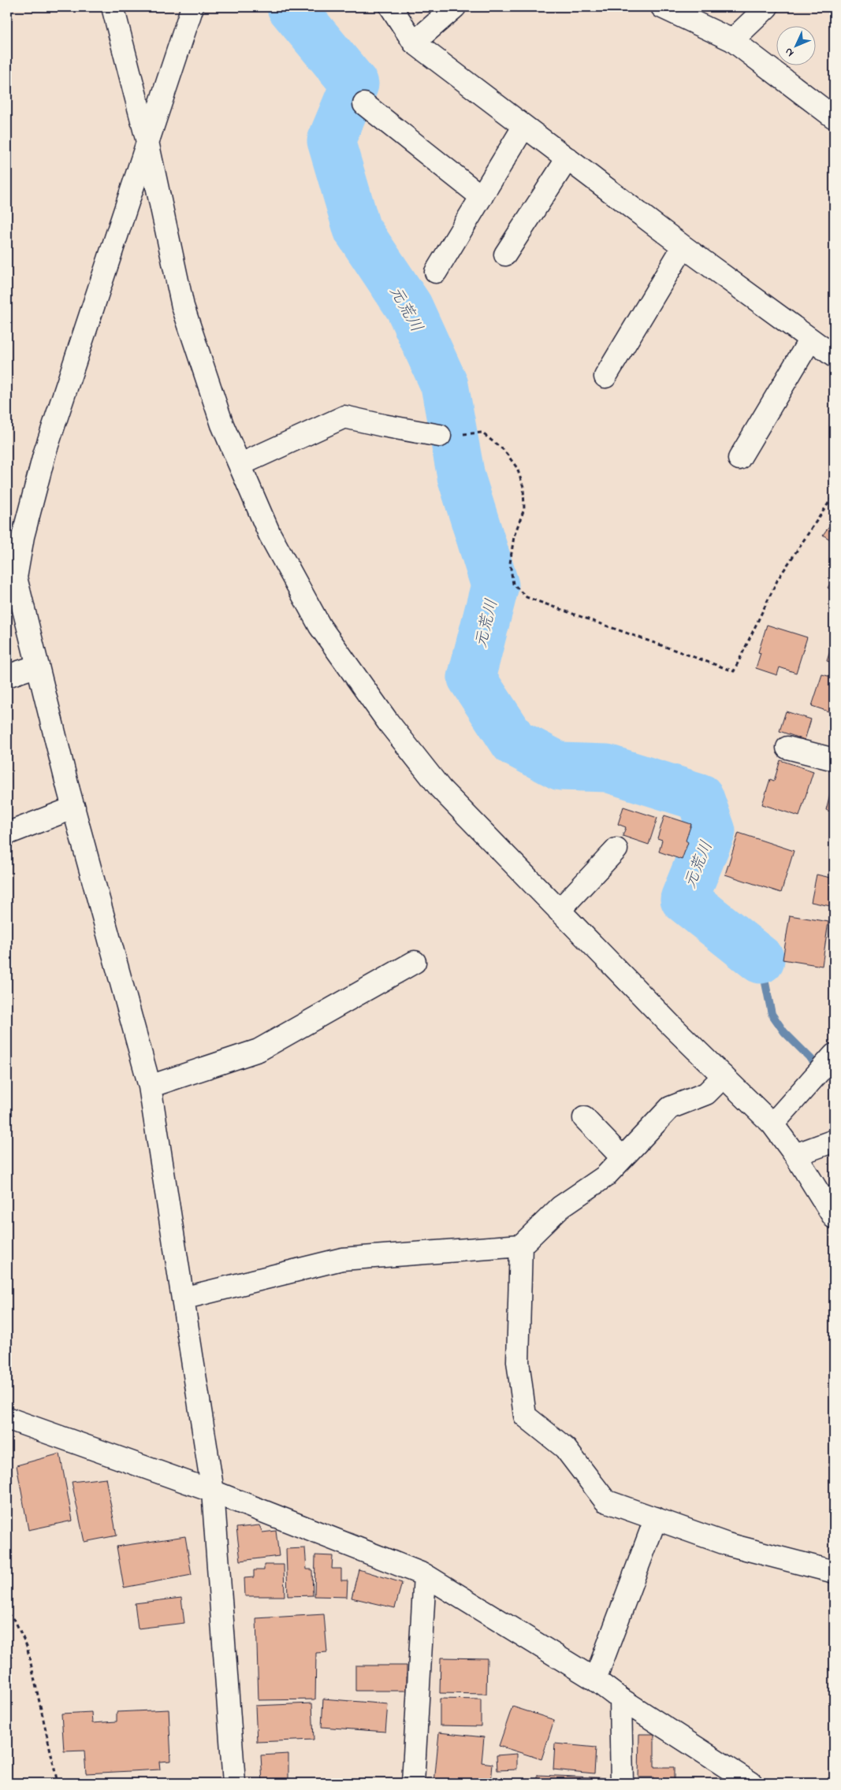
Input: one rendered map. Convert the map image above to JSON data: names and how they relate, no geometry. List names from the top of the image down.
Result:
{
  "water": ["元荒川"],
  "north": "bottom left"
}
